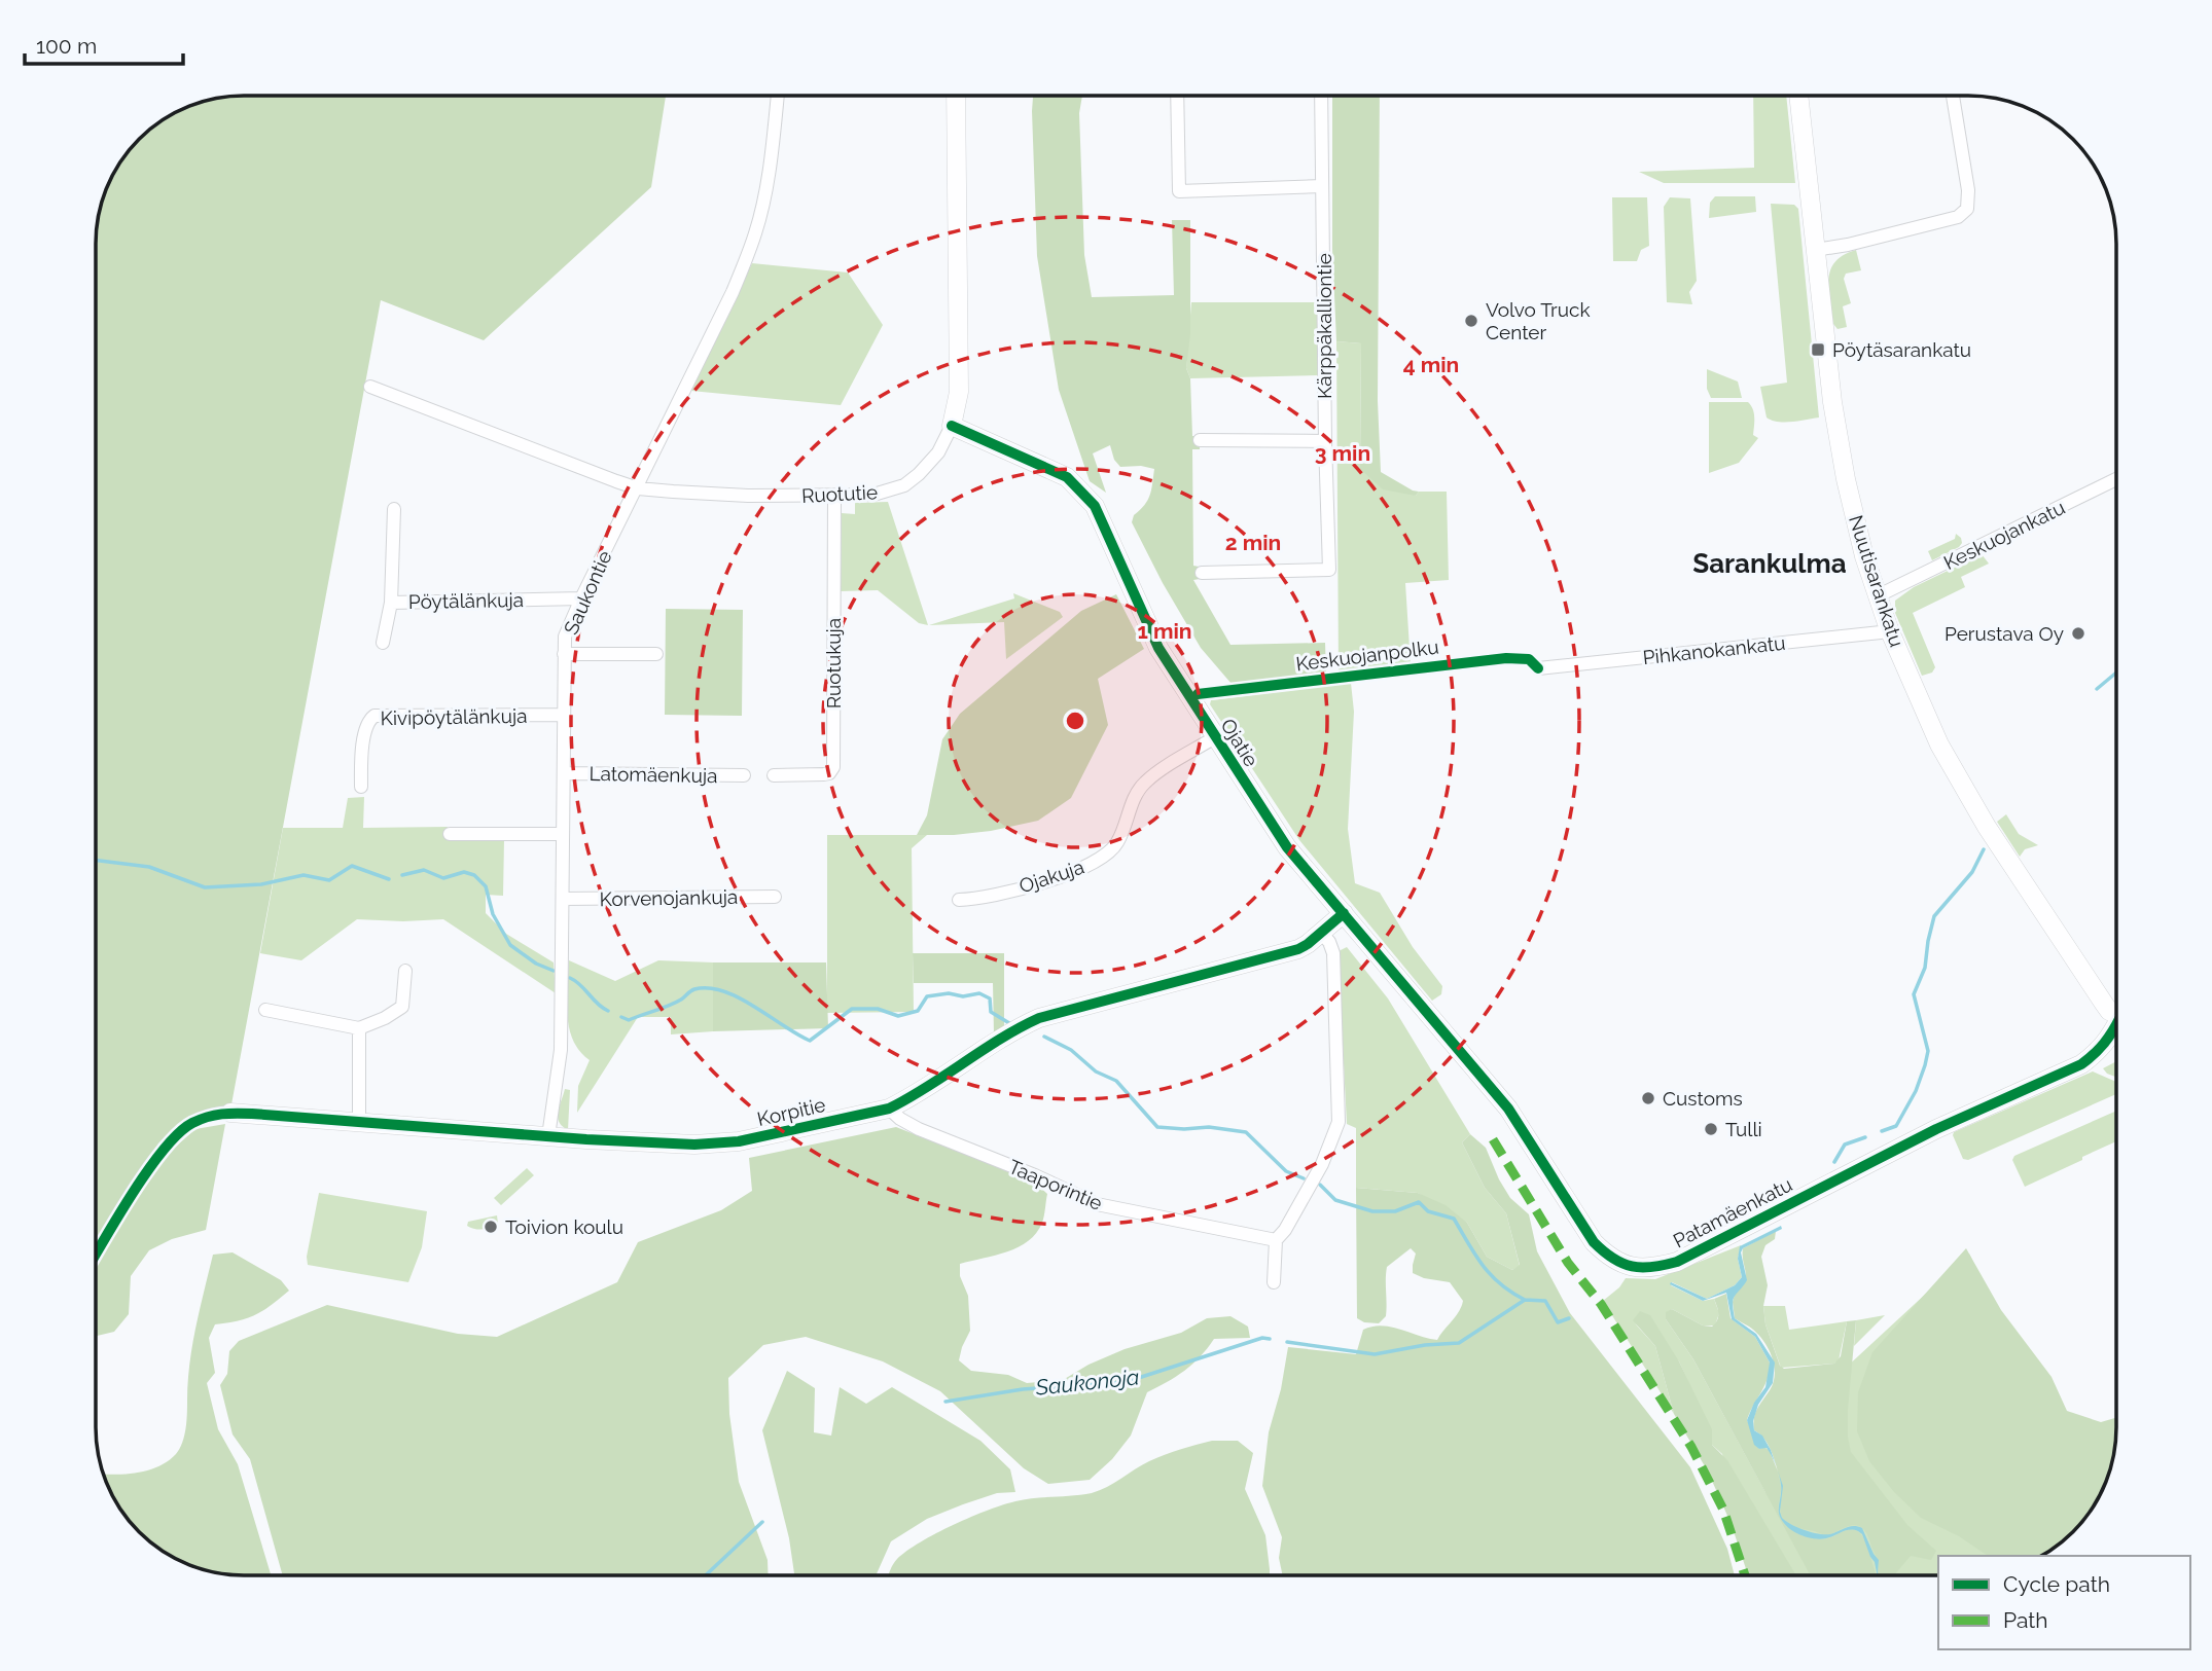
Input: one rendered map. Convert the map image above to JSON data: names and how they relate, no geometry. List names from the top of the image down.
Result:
{
  "streets": {
    "street": [
      "Kärppäkalliontie",
      "Ruotutie",
      "Keskuojankatu",
      "Nuutisarankatu",
      "Saukontie",
      "Pöytälänkuja",
      "Pihkanokankatu",
      "Ruotukuja",
      "Kivipöytälänkuja",
      "Ojatie",
      "Latomäenkuja",
      "Ojakuja",
      "Korvenojankuja",
      "Korpitie",
      "Taaporintie",
      "Patamäenkatu"
    ],
    "cycle path": ["Keskuojanpolku"]
  },
  "crossings": [
    ["Ruotutie", "Saukontie"],
    ["Ruotutie", "Ruotukuja"],
    ["Ruotutie", "Ojatie"],
    ["Keskuojankatu", "Nuutisarankatu"],
    ["Nuutisarankatu", "Pihkanokankatu"],
    ["Saukontie", "Pöytälänkuja"],
    ["Saukontie", "Kivipöytälänkuja"],
    ["Saukontie", "Latomäenkuja"],
    ["Saukontie", "Korvenojankuja"],
    ["Saukontie", "Korpitie"],
    ["Ojatie", "Ojakuja"],
    ["Ojatie", "Patamäenkatu"],
    ["Korpitie", "Taaporintie"]
  ],
  "districts": ["Sarankulma"],
  "water": ["Saukonoja"],
  "places": {
    "other": [
      "Volvo Truck Center",
      "Perustava Oy",
      "Customs",
      "Tulli",
      "Toivion koulu"
    ],
    "transit": ["Pöytäsarankatu"]
  },
  "legend": ["Cycle path", "Path"],
  "scale_bar": "100 m",
  "rings": [
    "4 min",
    "3 min",
    "2 min",
    "1 min"
  ]
}
